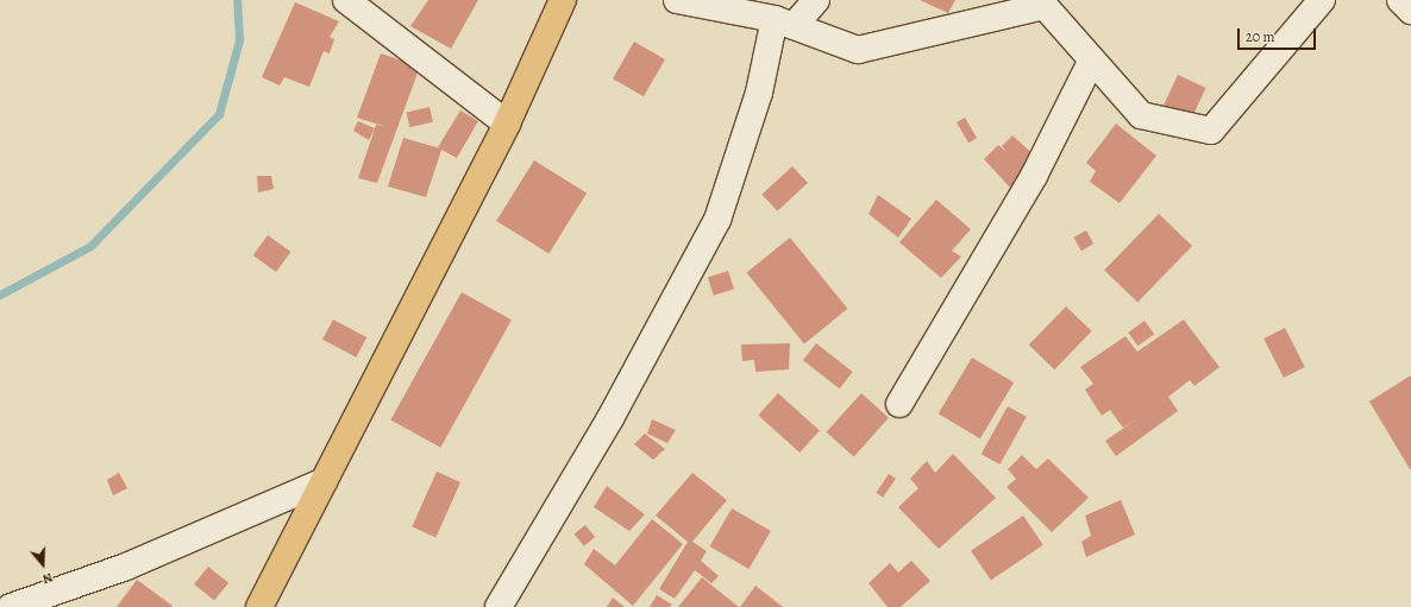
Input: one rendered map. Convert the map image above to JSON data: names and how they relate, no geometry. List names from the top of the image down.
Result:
{
  "scale_bar": "20 m",
  "north": "bottom"
}
